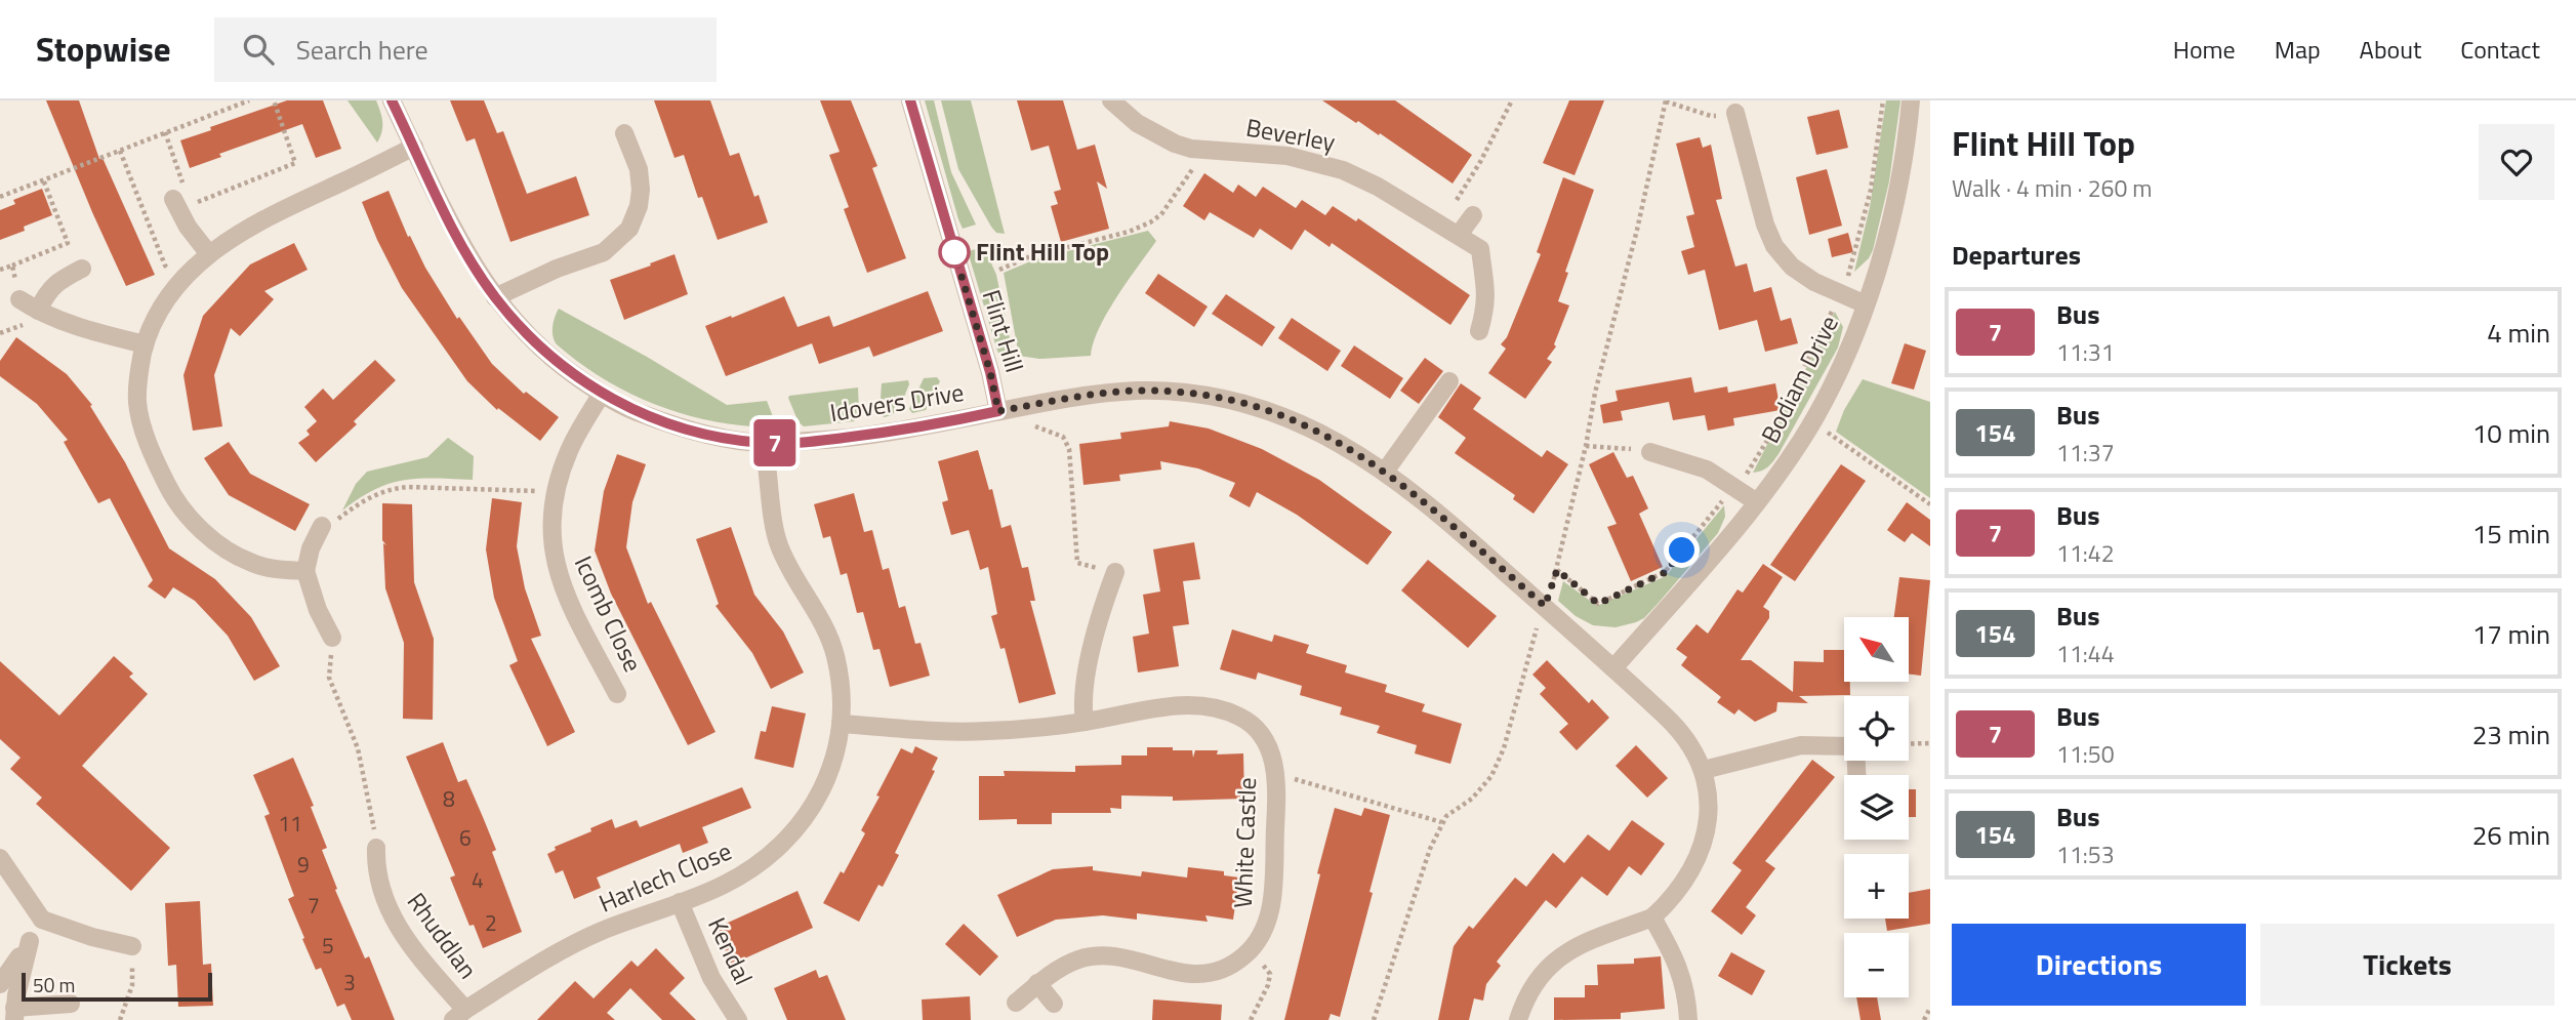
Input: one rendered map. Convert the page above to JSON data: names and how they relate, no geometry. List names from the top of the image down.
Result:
{
  "streets": {
    "street": [
      "Beverley",
      "Flint Hill",
      "Bodiam Drive",
      "Idovers Drive",
      "Icomb Close",
      "White Castle",
      "Harlech Close",
      "Rhuddlan",
      "Kendal"
    ]
  },
  "crossings": [
    ["Flint Hill", "Idovers Drive"],
    ["Bodiam Drive", "Idovers Drive"],
    ["Idovers Drive", "Icomb Close"],
    ["Idovers Drive", "Harlech Close"],
    ["White Castle", "Harlech Close"],
    ["Harlech Close", "Rhuddlan"],
    ["Harlech Close", "Kendal"]
  ],
  "places": ["Flint Hill Top"],
  "lines": ["bus line 7"],
  "house_numbers": [
    "8",
    "11",
    "6",
    "9",
    "4",
    "7",
    "2",
    "5",
    "3"
  ],
  "scale_bar": "50 m",
  "north": "top left",
  "page": {
    "header": "Stopwise",
    "search": "Search here",
    "nav": [
      "Home",
      "Map",
      "About",
      "Contact"
    ],
    "on_map": "7",
    "heading": [
      ["Flint Hill Top", "Walk · 4 min · 260 m"],
      "Departures"
    ],
    "list": [
      {
        "mark": "7",
        "name": "Bus",
        "note": "11:31",
        "value": "4 min"
      },
      {
        "mark": "154",
        "name": "Bus",
        "note": "11:37",
        "value": "10 min"
      },
      {
        "mark": "7",
        "name": "Bus",
        "note": "11:42",
        "value": "15 min"
      },
      {
        "mark": "154",
        "name": "Bus",
        "note": "11:44",
        "value": "17 min"
      },
      {
        "mark": "7",
        "name": "Bus",
        "note": "11:50",
        "value": "23 min"
      },
      {
        "mark": "154",
        "name": "Bus",
        "note": "11:53",
        "value": "26 min"
      }
    ],
    "map_buttons": ["+", "−"],
    "buttons": ["Directions", "Tickets"],
    "scale": "50 m"
  }
}
